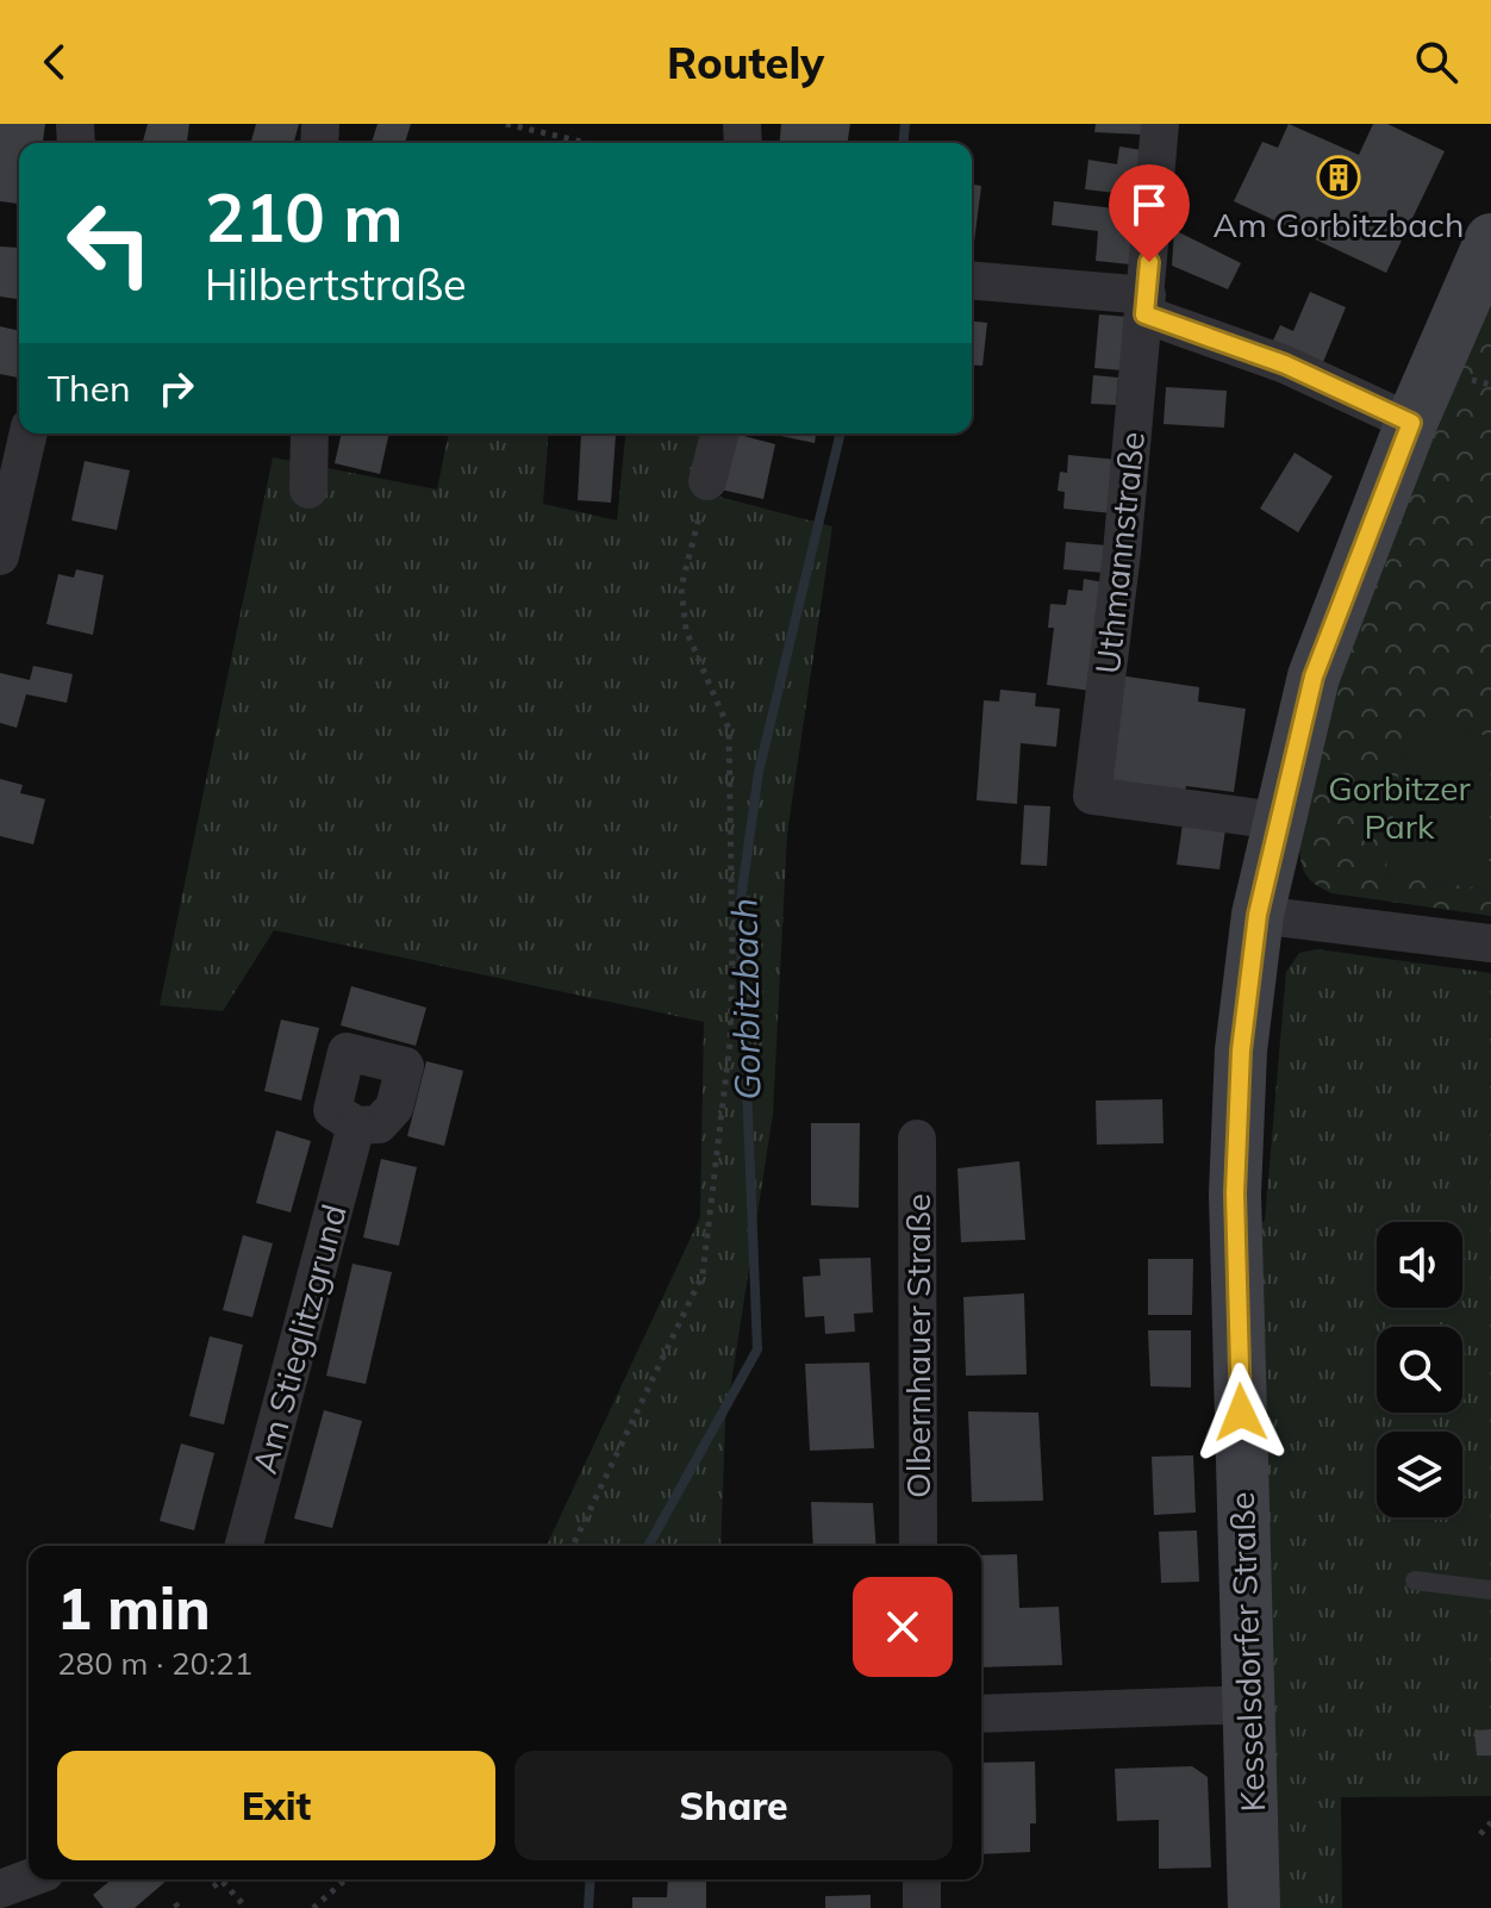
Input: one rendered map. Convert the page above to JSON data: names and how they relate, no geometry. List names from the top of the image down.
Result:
{
  "streets": {
    "main road": ["Kesselsdorfer Straße"],
    "street": ["Uthmannstraße", "Am Stieglitzgrund", "Olbernhauer Straße"]
  },
  "crossings": [
    ["Uthmannstraße", "Kesselsdorfer Straße"]
  ],
  "water": ["Gorbitzbach"],
  "parks": ["Gorbitzer Park"],
  "places": {
    "building": ["Am Gorbitzbach"]
  },
  "page": {
    "header": "Routely",
    "turn": ["210 m", "Hilbertstraße"],
    "then": "Then",
    "heading": ["1 min", "280 m · 20:21"],
    "buttons": ["Exit", "Share"]
  }
}
